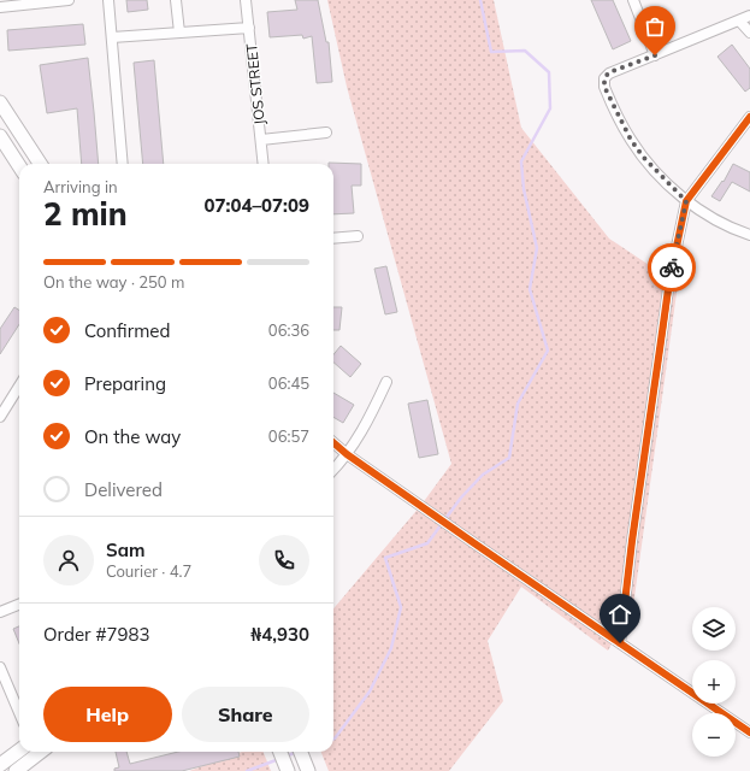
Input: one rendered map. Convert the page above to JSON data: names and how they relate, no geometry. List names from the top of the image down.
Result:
{
  "streets": {
    "street": ["JOS STREET"]
  },
  "page": {
    "heading": ["2 min", "Arriving in", "07:04–07:09"],
    "panel": [
      "Sam",
      "Courier · 4.7",
      "Order #7983",
      "₦4,930"
    ],
    "bar": "On the way · 250 m",
    "list": [
      ["Confirmed", "06:36"],
      ["Preparing", "06:45"],
      ["On the way", "06:57"],
      "Delivered"
    ],
    "map_buttons": ["+", "−"],
    "buttons": ["Help", "Share"]
  }
}
